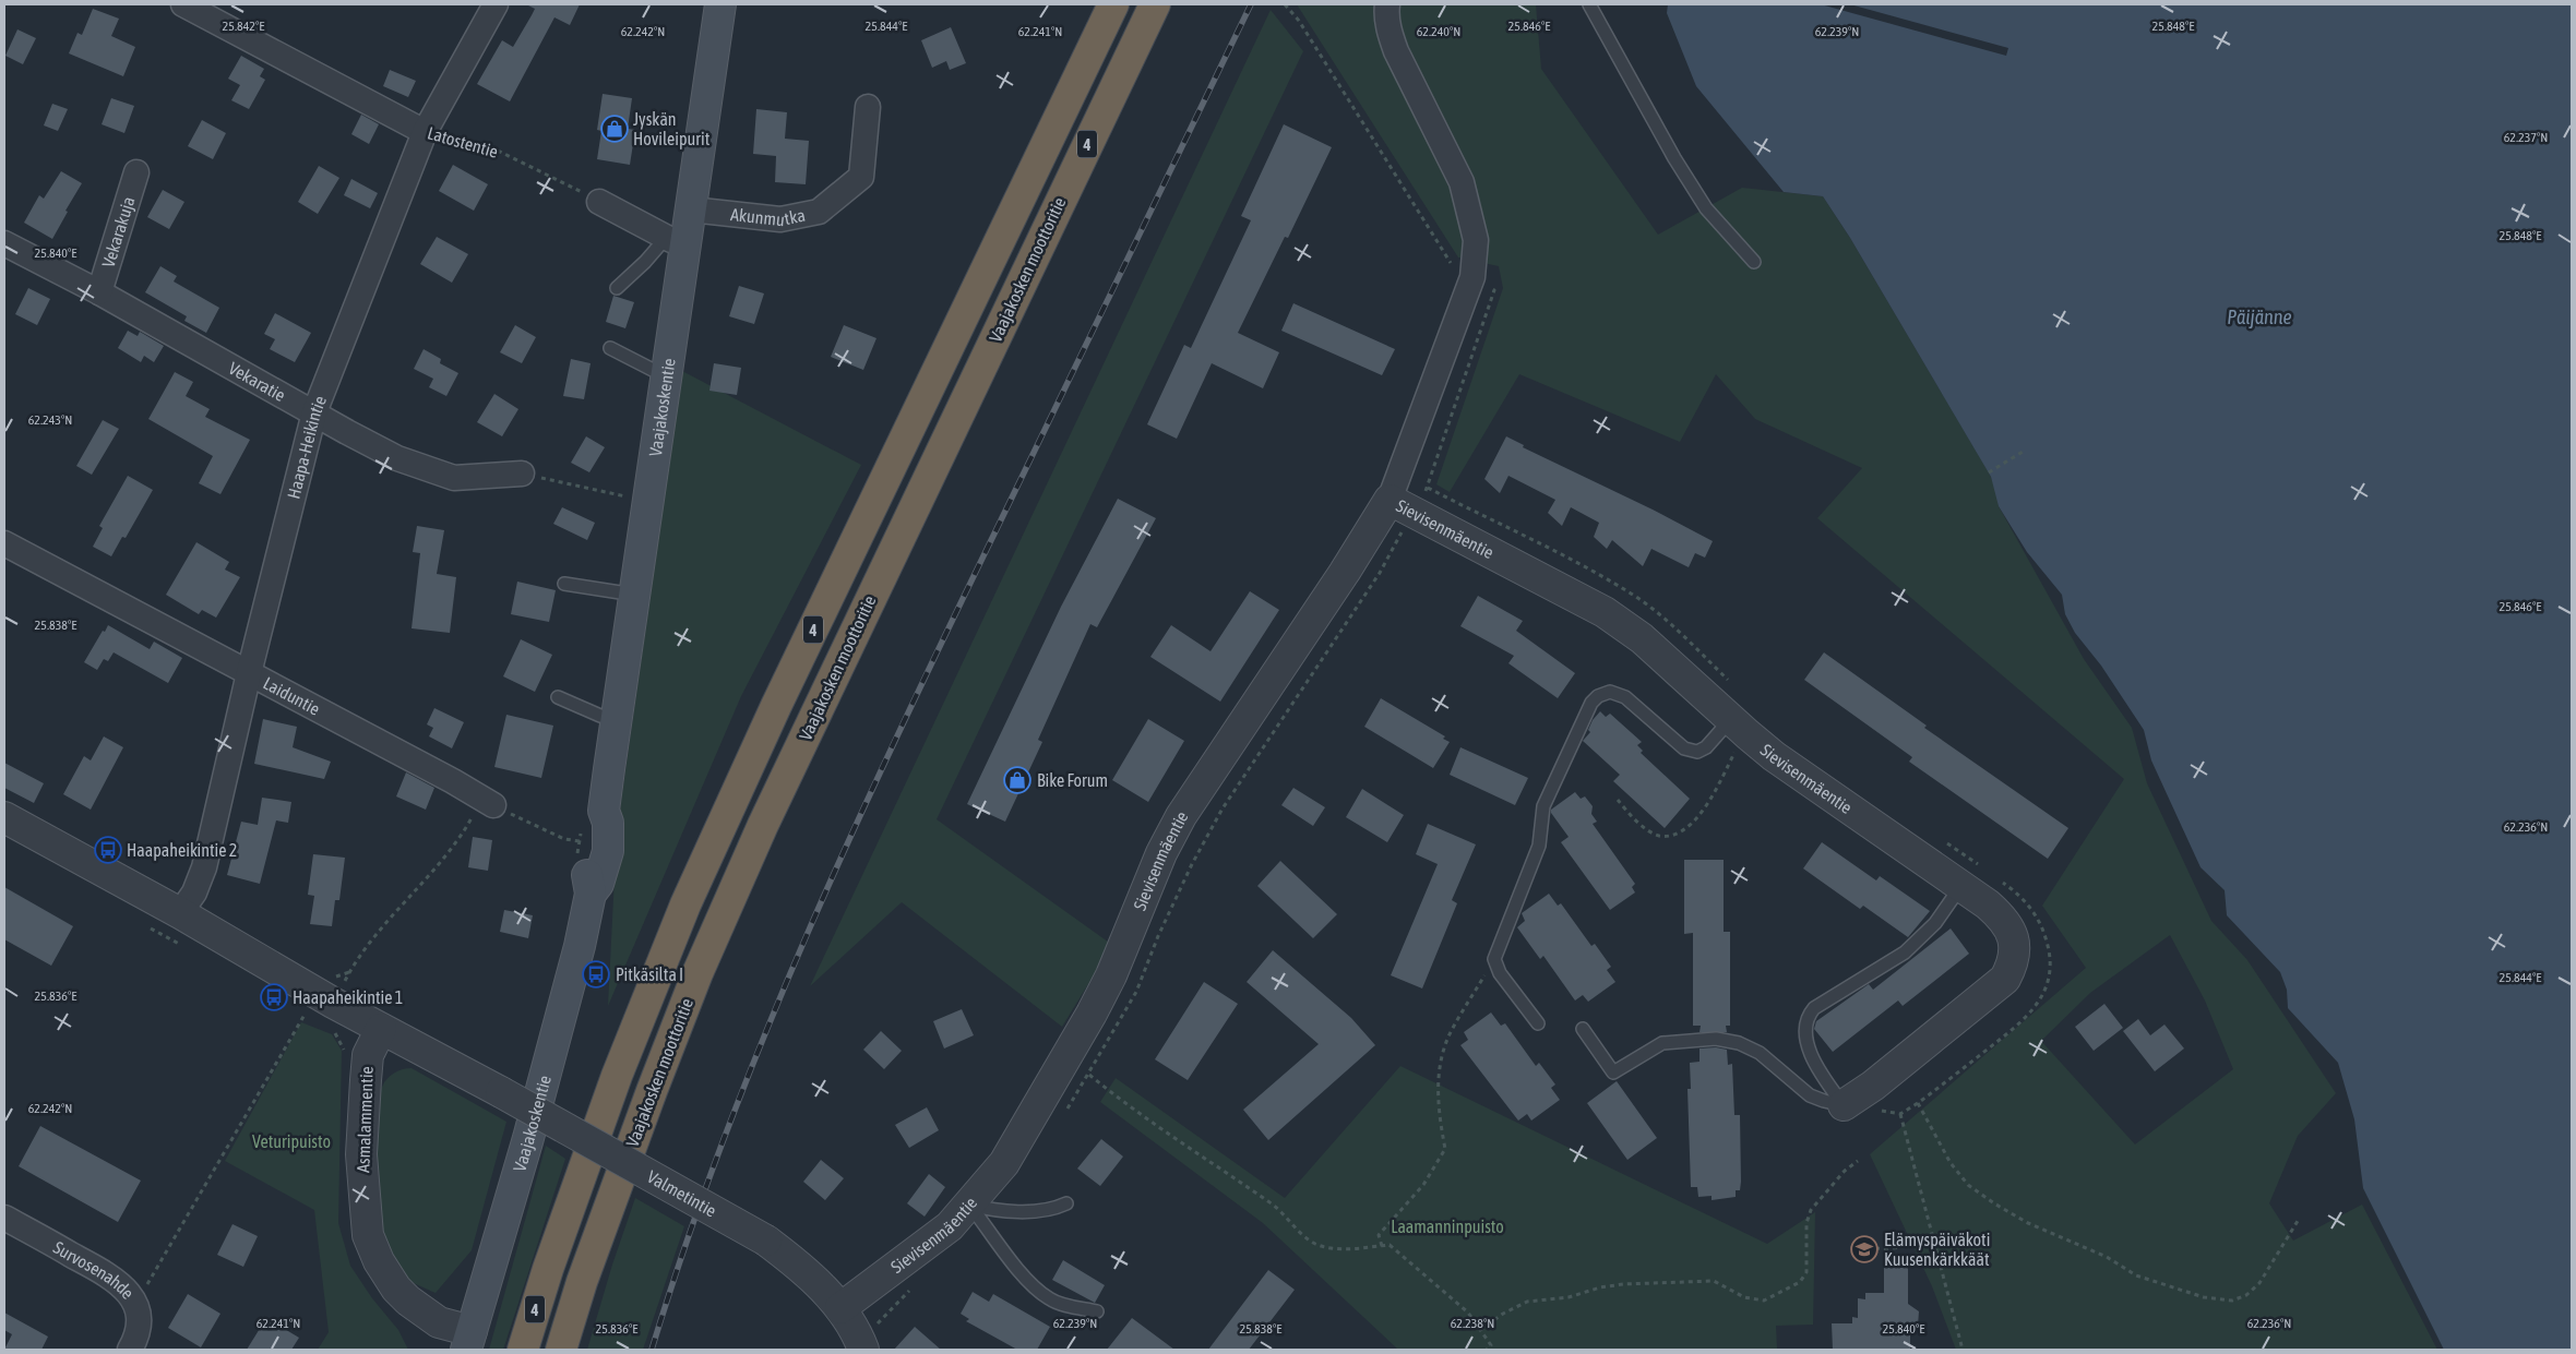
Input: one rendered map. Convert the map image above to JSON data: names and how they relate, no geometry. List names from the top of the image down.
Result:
{
  "streets": {
    "highway": ["4", "Vaajakosken moottoritie"],
    "main road": ["Vaajakoskentie"],
    "street": [
      "Latostentie",
      "Akunmutka",
      "Vekarakuja",
      "Vekaratie",
      "Haapa-Heikintie",
      "Sievisenmäentie",
      "Laiduntie",
      "Asmalammentie",
      "Valmetintie",
      "Survosenahde"
    ]
  },
  "crossings": [
    ["Latostentie", "Haapa-Heikintie"],
    ["Akunmutka", "Vaajakoskentie"],
    ["Vekarakuja", "Vekaratie"],
    ["Vekaratie", "Haapa-Heikintie"],
    ["Vaajakoskentie", "Asmalammentie"],
    ["Haapa-Heikintie", "Laiduntie"],
    ["Sievisenmäentie", "Valmetintie"],
    ["Asmalammentie", "Valmetintie"]
  ],
  "water": ["Päijänne"],
  "parks": ["Veturipuisto", "Laamanninpuisto"],
  "places": {
    "shop": ["Jyskän Hovileipurit", "Bike Forum"],
    "bus stop": ["Haapaheikintie 2", "Pitkäsilta I", "Haapaheikintie 1"],
    "school or university": ["Elämyspäiväkoti Kuusenkärkkäät"]
  },
  "coordinates": [
    "25.842°E",
    "25.844°E",
    "25.846°E",
    "25.848°E",
    "62.242°N",
    "62.241°N",
    "62.240°N",
    "62.239°N",
    "62.237°N",
    "25.840°E",
    "62.243°N",
    "25.838°E",
    "62.236°N",
    "25.836°E",
    "62.238°N"
  ]
}
